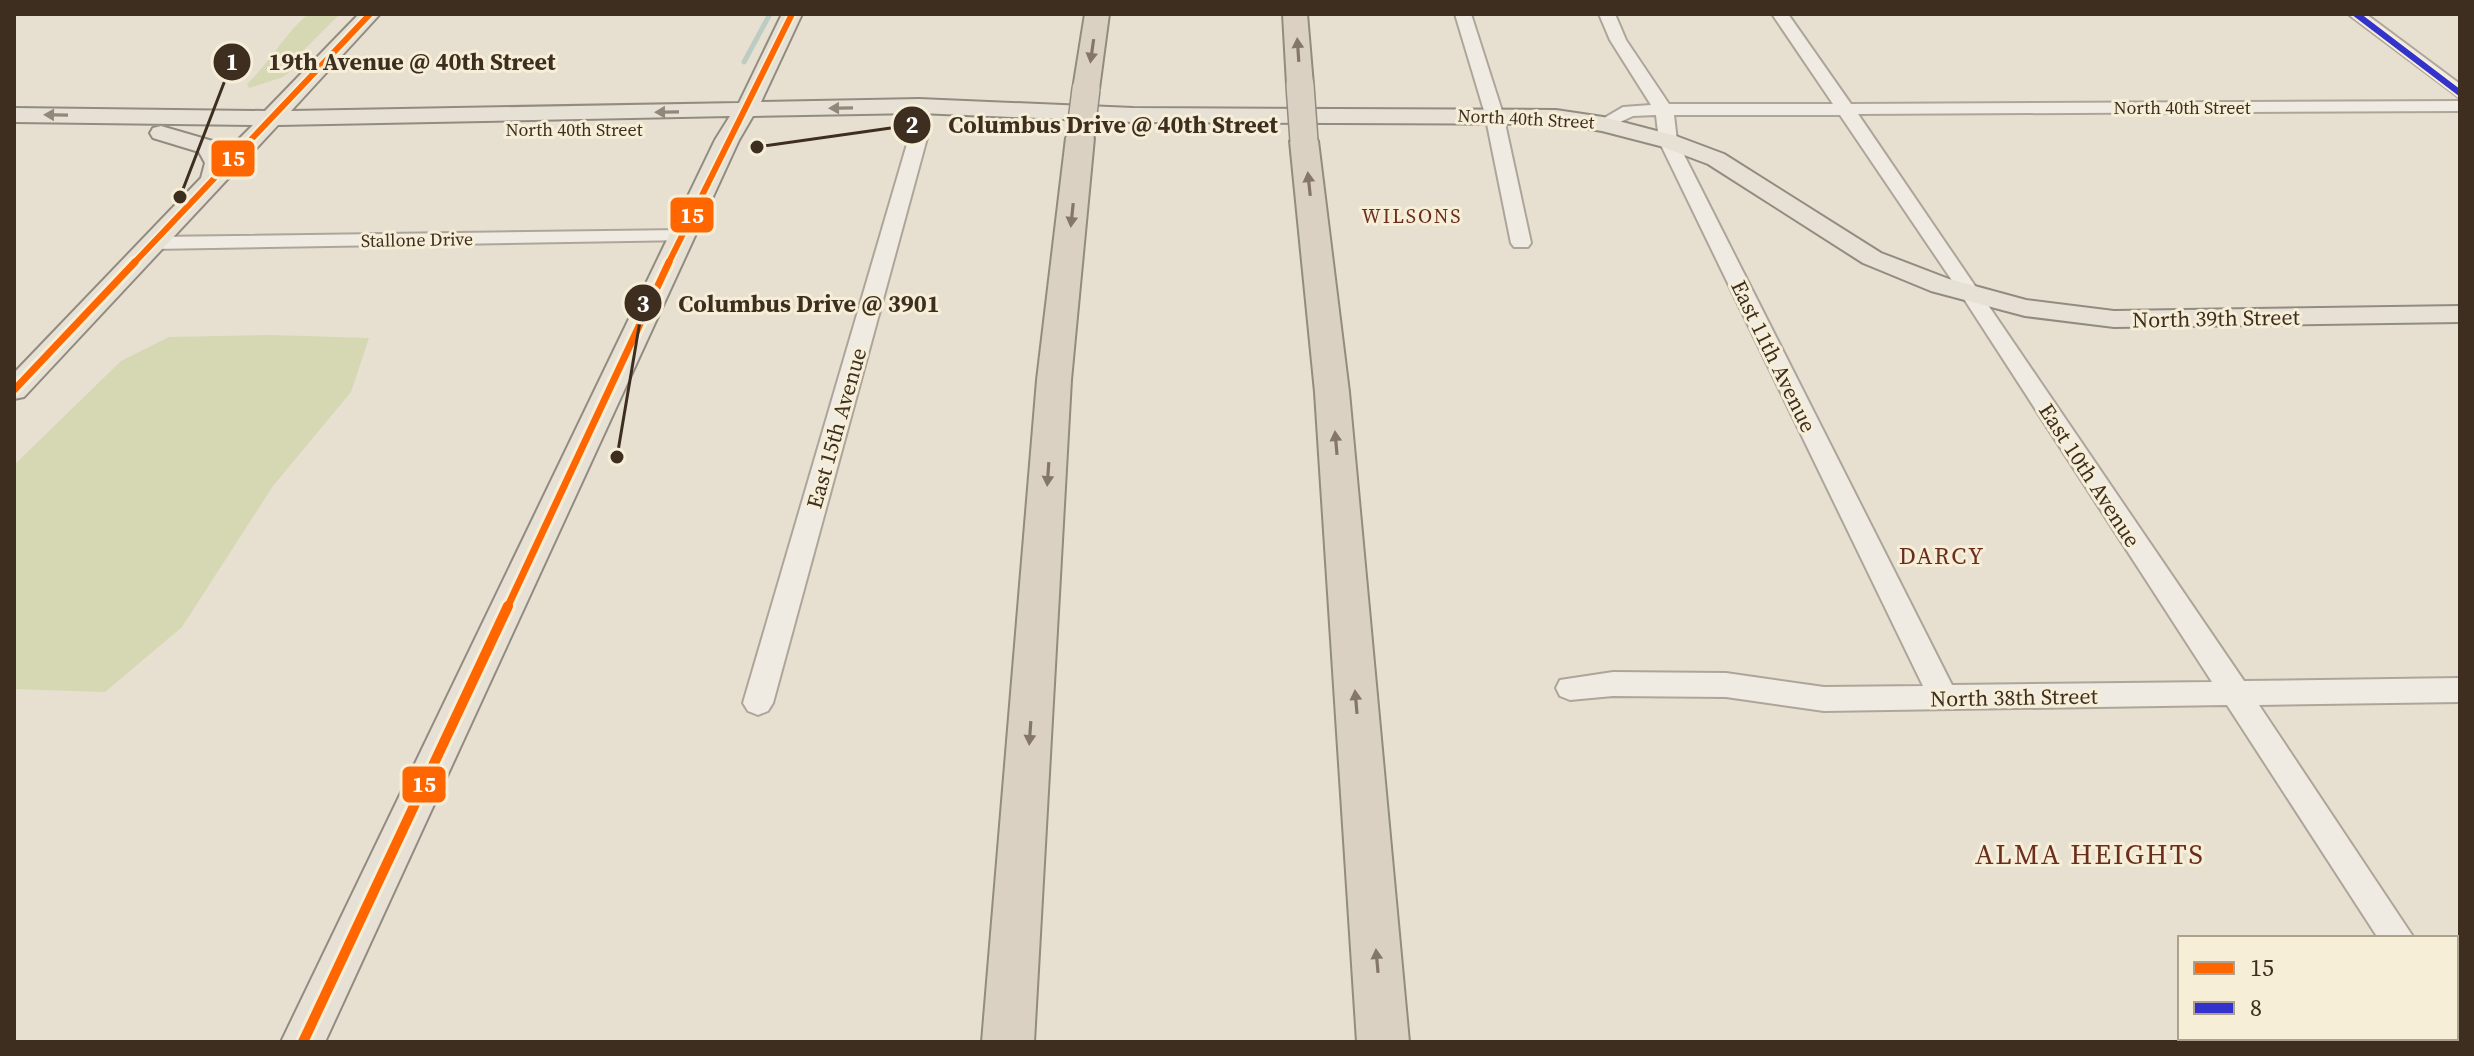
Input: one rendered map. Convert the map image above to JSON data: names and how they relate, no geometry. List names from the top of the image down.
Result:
{
  "streets": {
    "main road": ["North 40th Street", "North 39th Street"],
    "street": [
      "Stallone Drive",
      "East 11th Avenue",
      "East 15th Avenue",
      "East 10th Avenue",
      "North 38th Street"
    ]
  },
  "crossings": [
    ["North 40th Street", "North 39th Street"],
    ["North 40th Street", "East 11th Avenue"],
    ["North 40th Street", "East 15th Avenue"],
    ["North 40th Street", "East 10th Avenue"],
    ["North 39th Street", "East 10th Avenue"],
    ["East 11th Avenue", "North 38th Street"],
    ["East 10th Avenue", "North 38th Street"]
  ],
  "districts": ["WILSONS", "DARCY", "ALMA HEIGHTS"],
  "places": ["Columbus Drive @ 40th Street", "19th Avenue @ 40th Street", "Columbus Drive @ 3901"],
  "lines": ["transit line 15", "transit line 8"],
  "legend": ["15", "8"]
}
